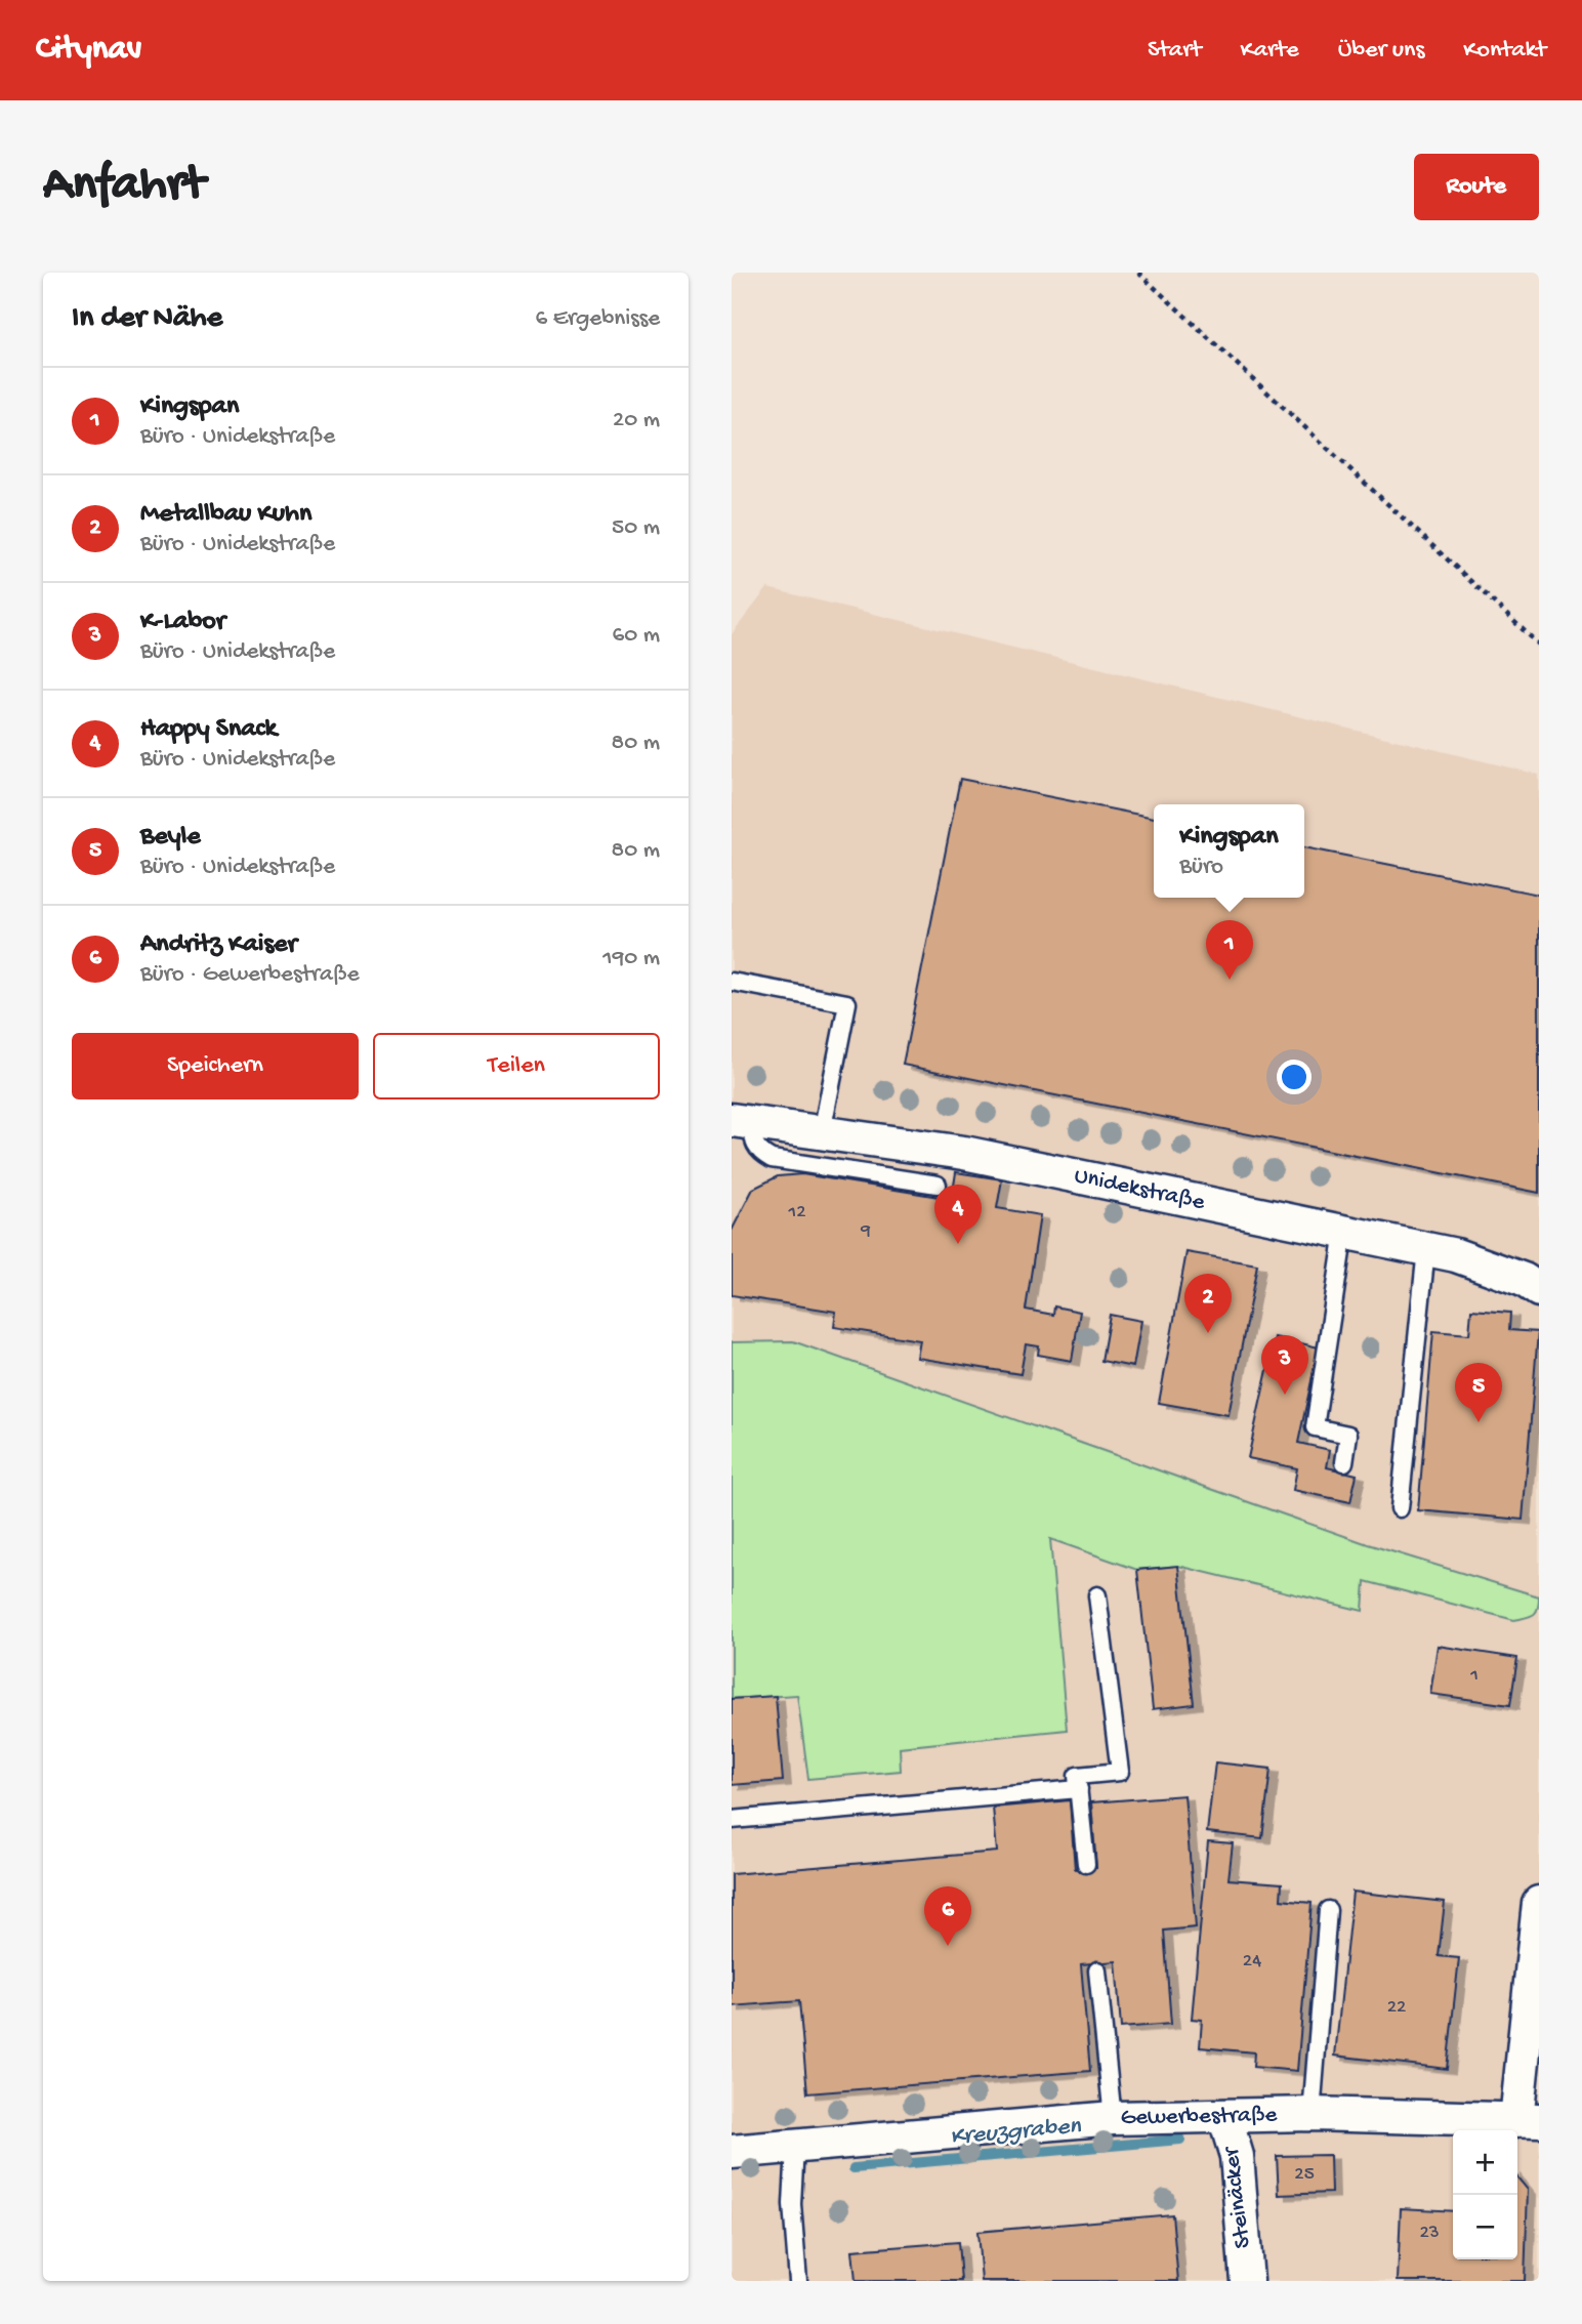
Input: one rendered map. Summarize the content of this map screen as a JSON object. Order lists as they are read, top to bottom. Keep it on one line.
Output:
{"streets":{"street":["Unidekstraße","Gewerbestraße","Steinäcker"]},"crossings":[["Gewerbestraße","Steinäcker"]],"water":["Kreuzgraben"],"house_numbers":["12","9","1","24","22","25","23"],"page":{"header":"Citynav","nav":["Start","Karte","Über uns","Kontakt"],"buttons":["Route",["Speichern","Teilen"]],"title":"Anfahrt","heading":["In der Nähe","6 Ergebnisse"],"list":[{"mark":"1","name":"Kingspan","note":"Büro · Unidekstraße","value":"20 m"},{"mark":"2","name":"Metallbau Kuhn","note":"Büro · Unidekstraße","value":"50 m"},{"mark":"3","name":"K-Labor","note":"Büro · Unidekstraße","value":"60 m"},{"mark":"4","name":"Happy Snack","note":"Büro · Unidekstraße","value":"80 m"},{"mark":"5","name":"Beyle","note":"Büro · Unidekstraße","value":"80 m"},{"mark":"6","name":"Andritz Kaiser","note":"Büro · Gewerbestraße","value":"190 m"}],"popup":["Kingspan","Büro"],"pins":["1","4","2","3","5","6"],"map_buttons":["+","−"]}}
